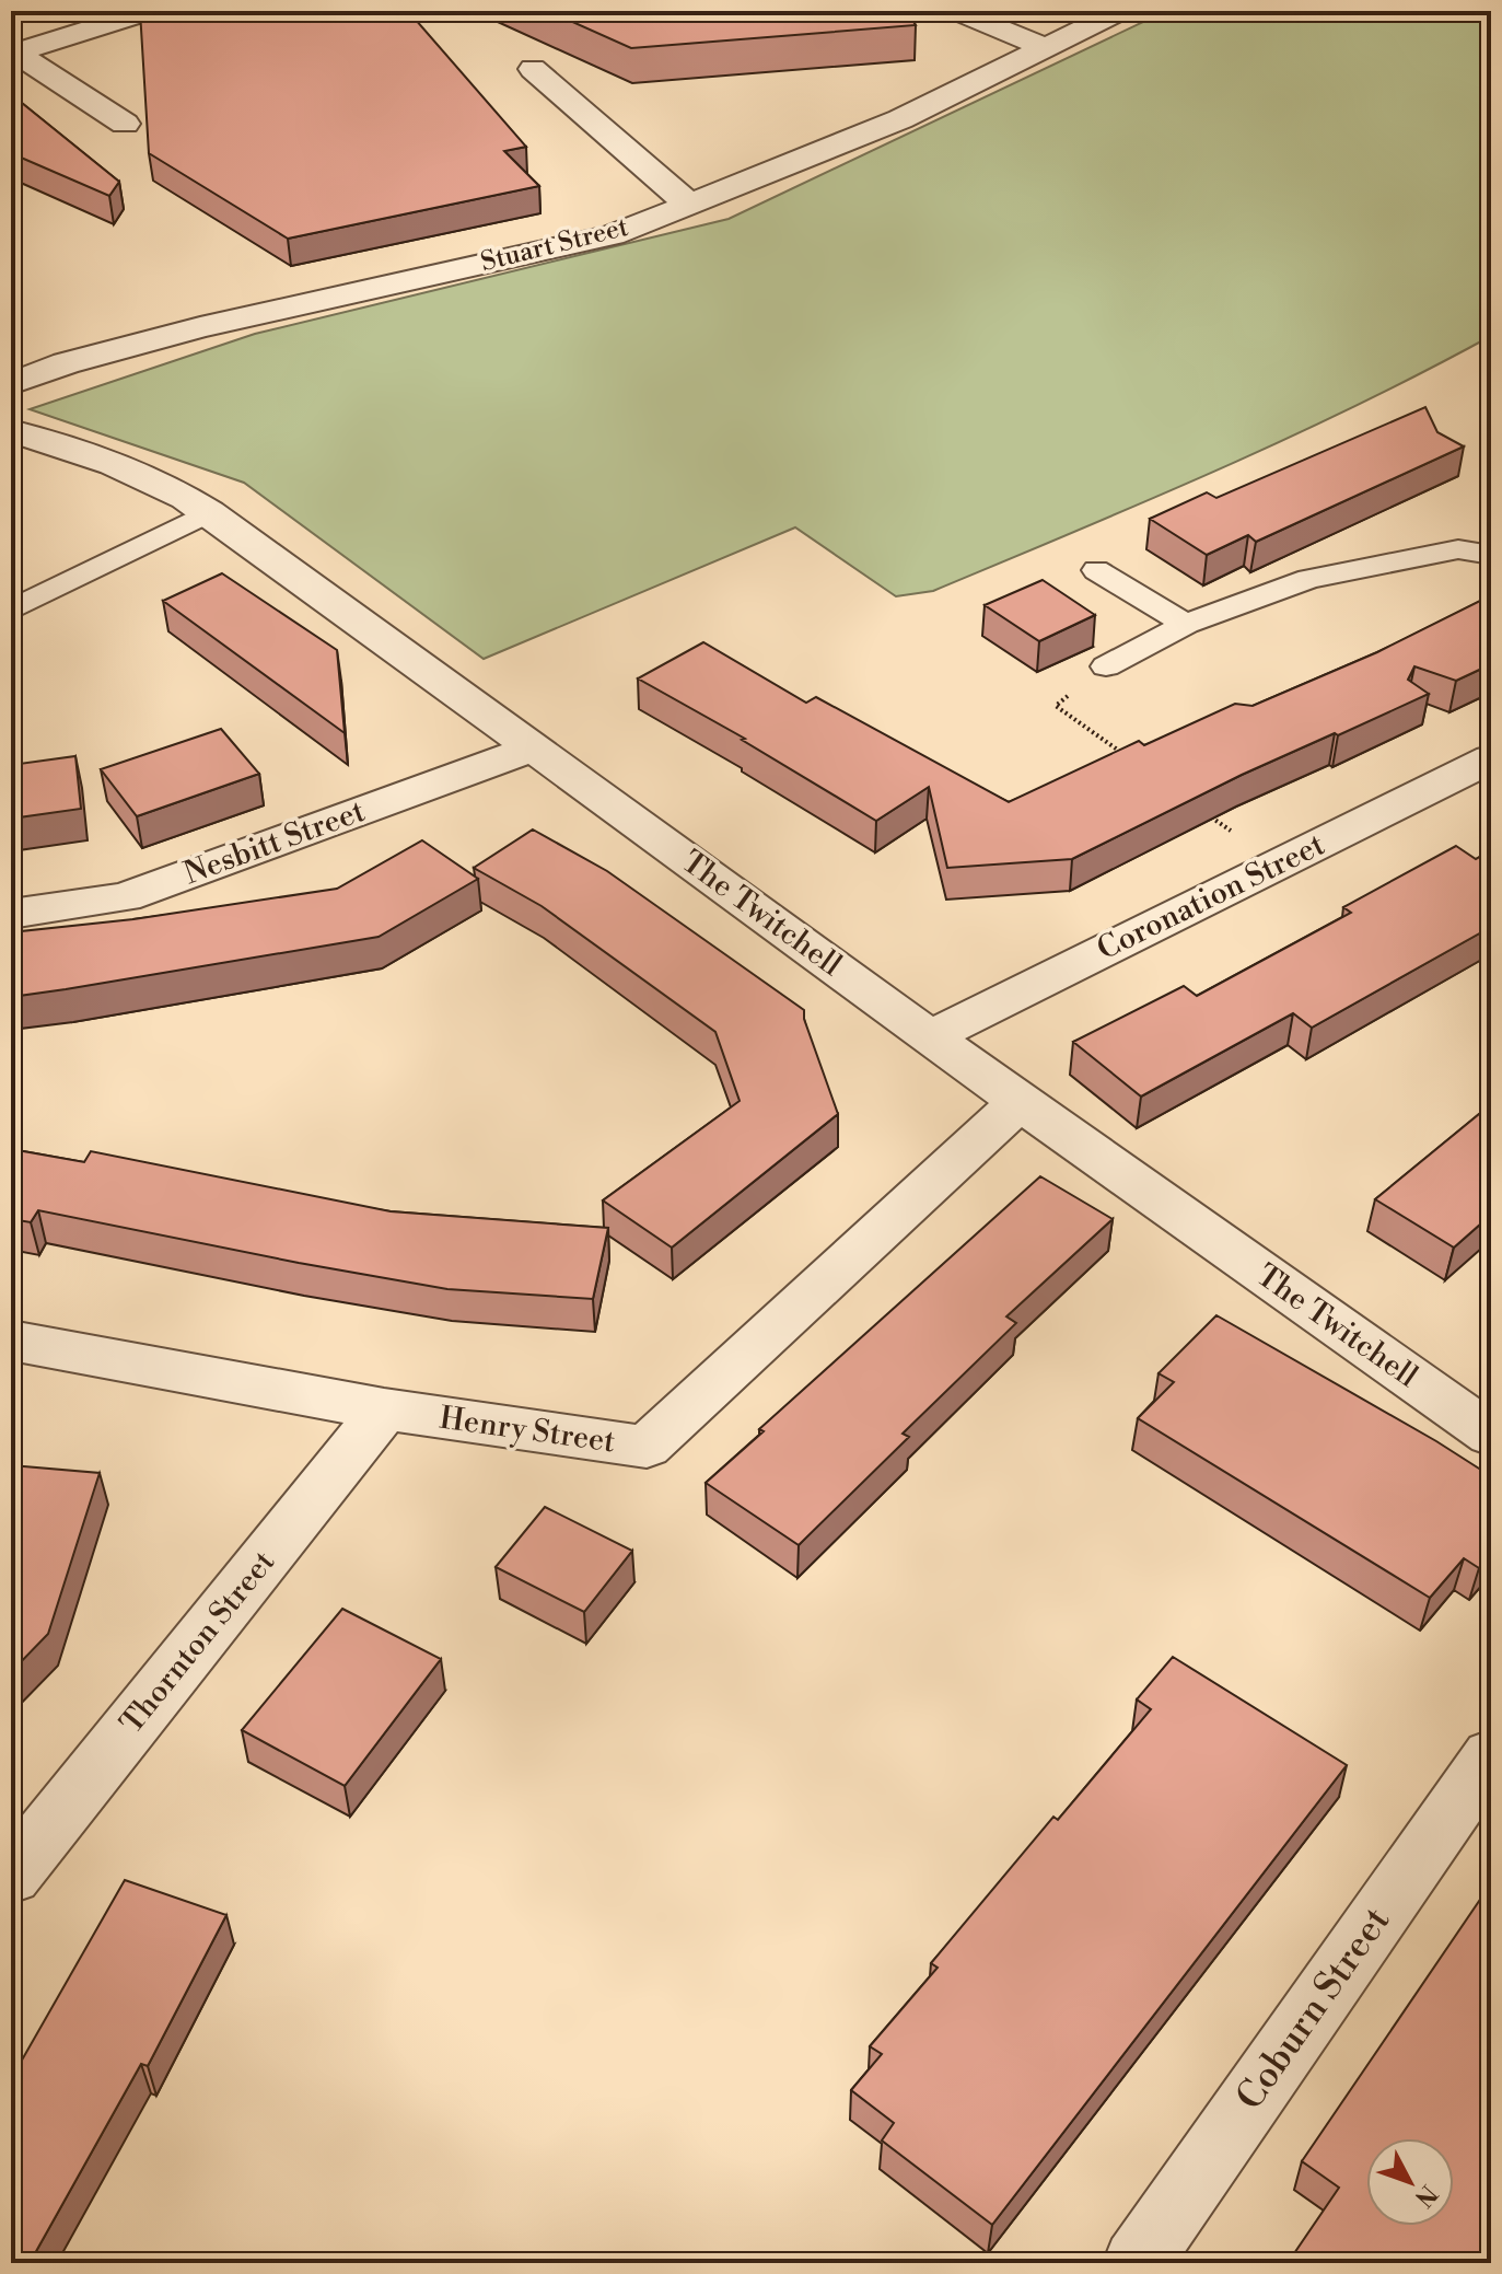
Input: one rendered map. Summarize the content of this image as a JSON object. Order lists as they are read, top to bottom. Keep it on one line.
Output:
{"streets":{"street":["Stuart Street","Nesbitt Street","Coronation Street","The Twitchell","Henry Street","Thornton Street","Coburn Street"]},"crossings":[["Nesbitt Street","The Twitchell"],["Coronation Street","The Twitchell"],["The Twitchell","Henry Street"],["Henry Street","Thornton Street"]],"north":"bottom right"}
